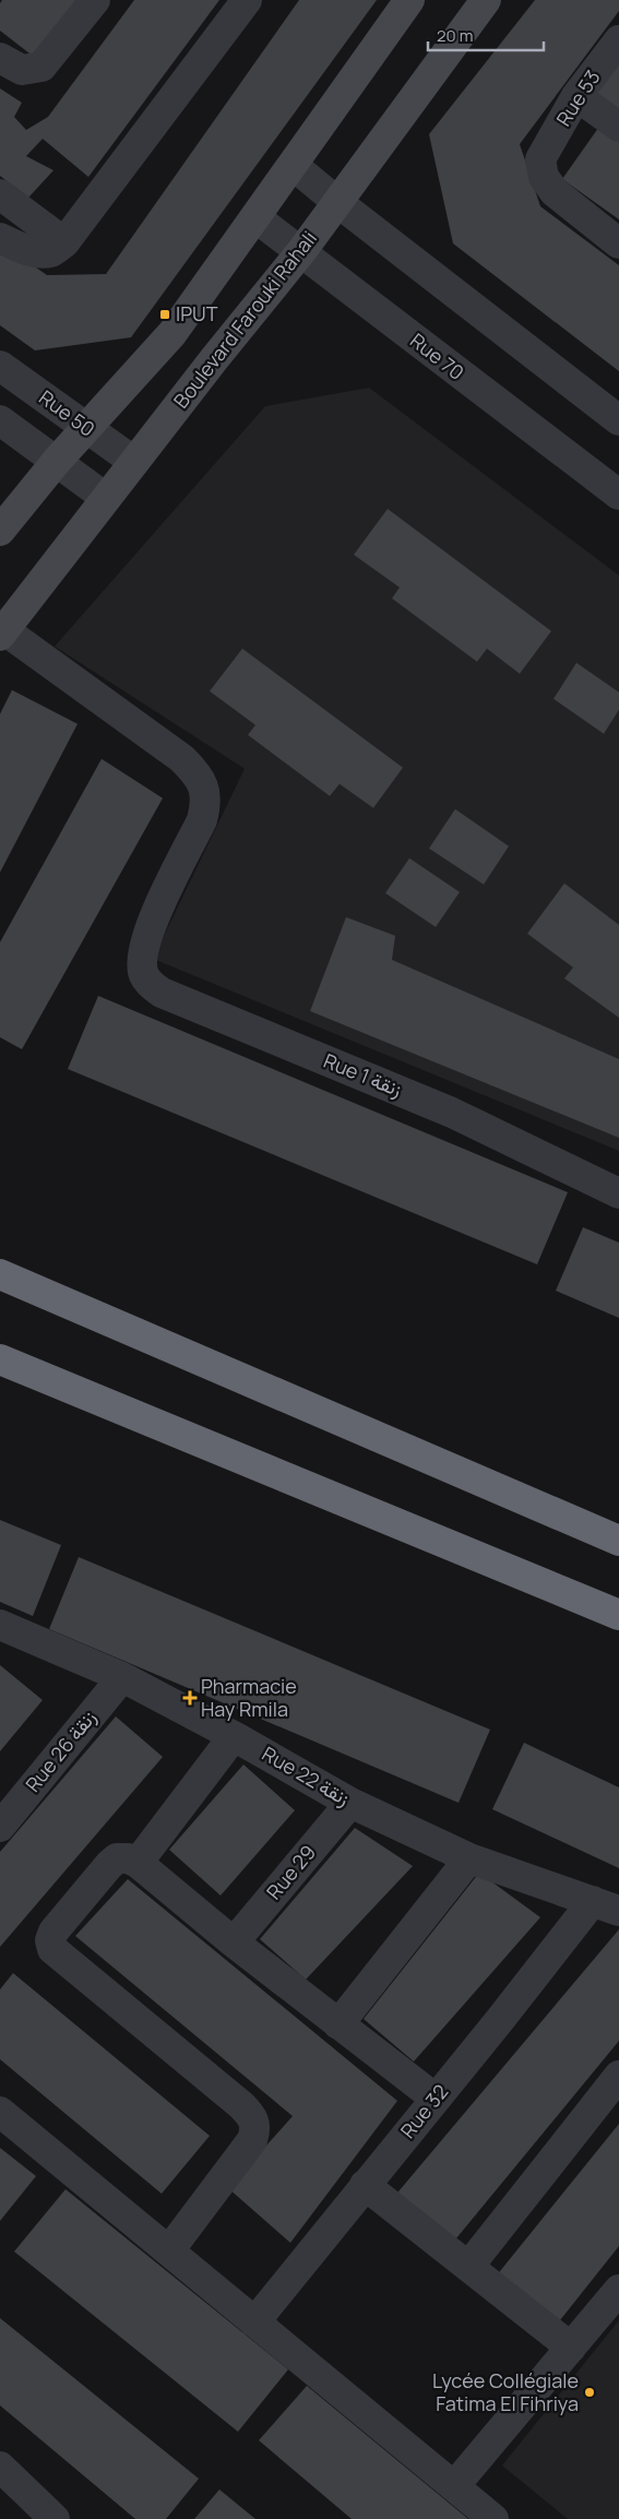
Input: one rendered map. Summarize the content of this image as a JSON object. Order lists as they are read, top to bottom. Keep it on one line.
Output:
{"streets":{"street":["Rue 53","Boulevard Farouki Rahali","Rue 70","Rue 50","Rue 1 زنقة","Rue 26 زنقة","Rue 22 زنقة","Rue 29","Rue 32"]},"crossings":[["Boulevard Farouki Rahali","Rue 70"],["Boulevard Farouki Rahali","Rue 50"],["Boulevard Farouki Rahali","Rue 1 زنقة"],["Rue 26 زنقة","Rue 22 زنقة"],["Rue 22 زنقة","Rue 29"],["Rue 22 زنقة","Rue 32"]],"places":{"transit":["IPUT"],"health":["Pharmacie Hay Rmila"],"other":["Lycée Collégiale Fatima El Fihriya"]},"scale_bar":"20 m"}
